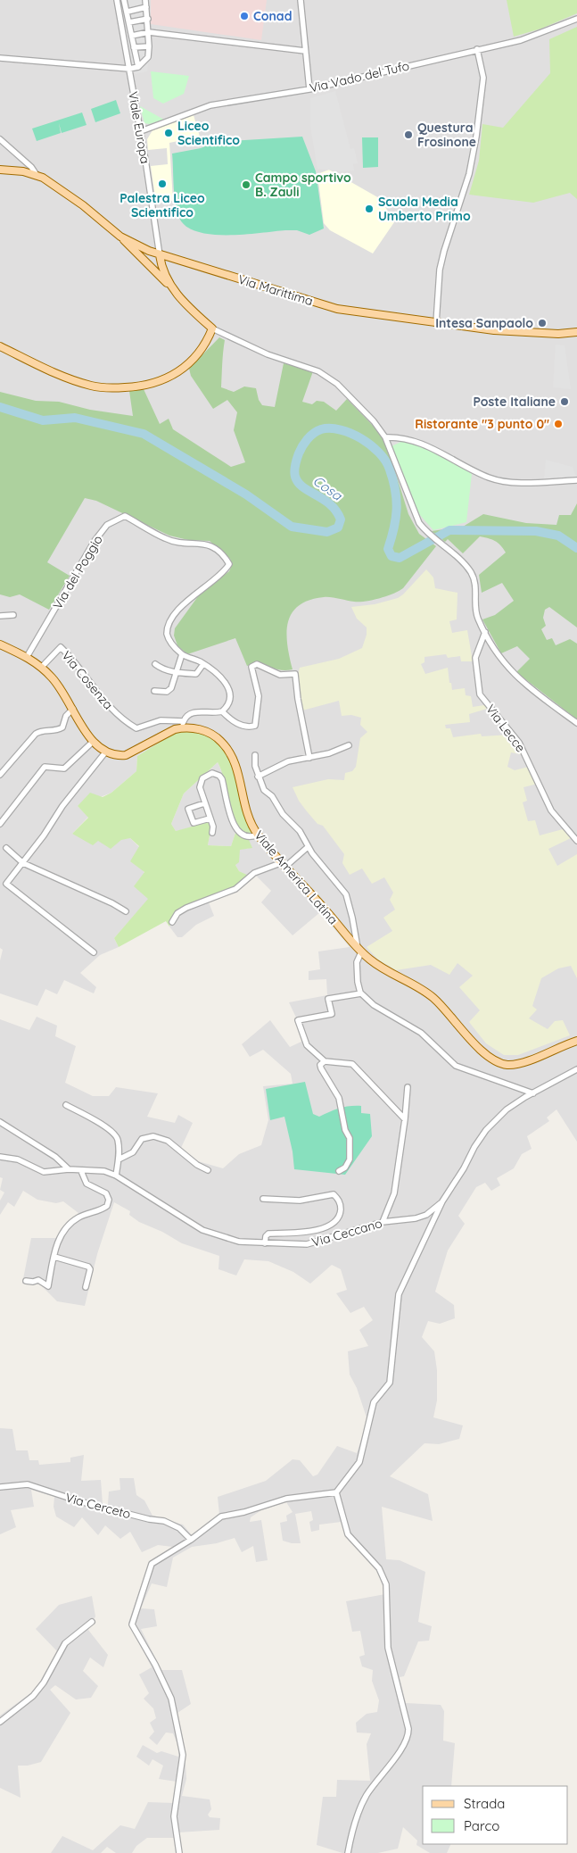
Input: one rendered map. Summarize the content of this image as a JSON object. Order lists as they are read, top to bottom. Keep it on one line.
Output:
{"streets":{"main road":["Via Marittima","Viale America Latina"],"street":["Via Vado del Tufo","Viale Europa","Via del Poggio","Via Cosenza","Via Lecce","Via Ceccano","Via Cerceto"]},"crossings":[["Via Vado del Tufo","Viale Europa"],["Viale Europa","Via Marittima"],["Via Cosenza","Viale America Latina"]],"water":["Cosa"],"places":["Conad","Liceo Scientifico","Questura Frosinone","Palestra Liceo Scientifico","Campo sportivo B. Zauli","Scuola Media Umberto Primo","Intesa Sanpaolo","Poste Italiane","Ristorante \"3 punto 0\""],"legend":["Strada","Parco"]}
